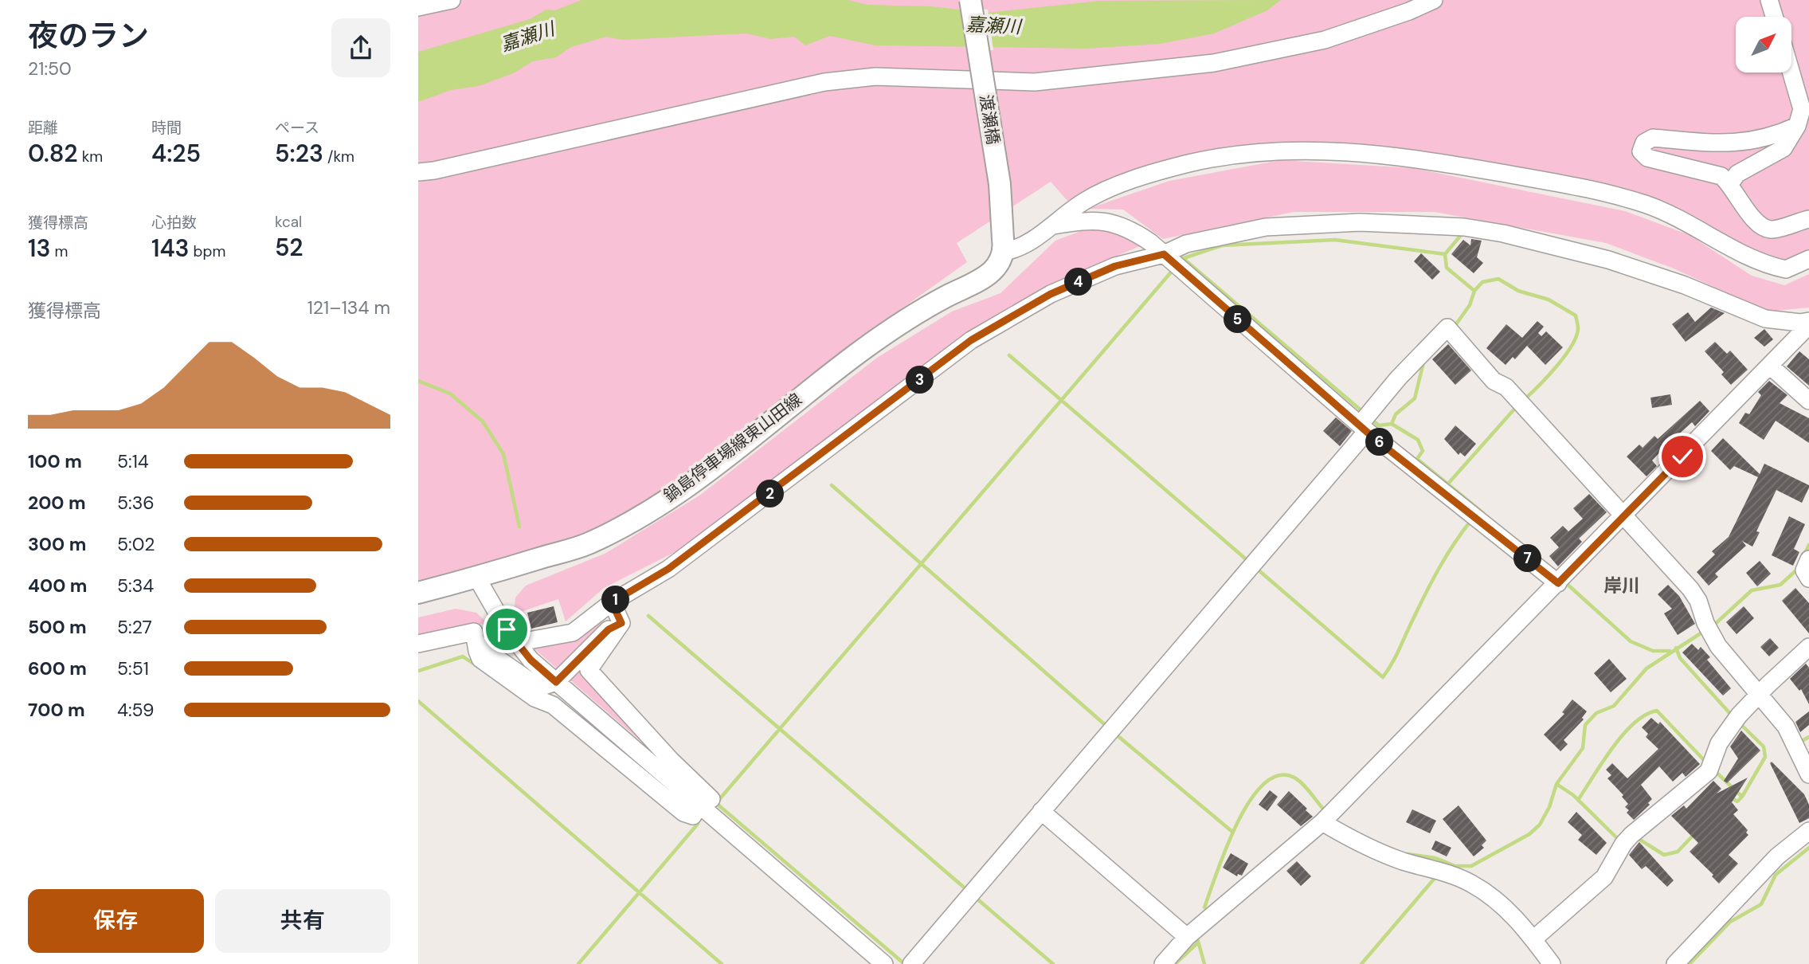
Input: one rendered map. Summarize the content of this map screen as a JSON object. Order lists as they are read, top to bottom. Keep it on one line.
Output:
{"streets":{"main road":["渡瀬橋","鍋島停車場線東山田線"]},"crossings":[["渡瀬橋","鍋島停車場線東山田線"]],"districts":["岸川"],"water":["嘉瀬川"],"north":"top right","page":{"heading":["夜のラン","21:50"],"stats":[["距離","0.82 km"],["時間","4:25"],["ペース","5:23 /km"],["獲得標高","13 m"],["心拍数","143 bpm"],["kcal","52"]],"pins":["4","5","3","6","2","7","1"],"chart":["獲得標高","121–134 m"],"list":[{"name":"100 m","note":"5:14"},{"name":"200 m","note":"5:36"},{"name":"300 m","note":"5:02"},{"name":"400 m","note":"5:34"},{"name":"500 m","note":"5:27"},{"name":"600 m","note":"5:51"},{"name":"700 m","note":"4:59"}],"buttons":["保存","共有"]}}
